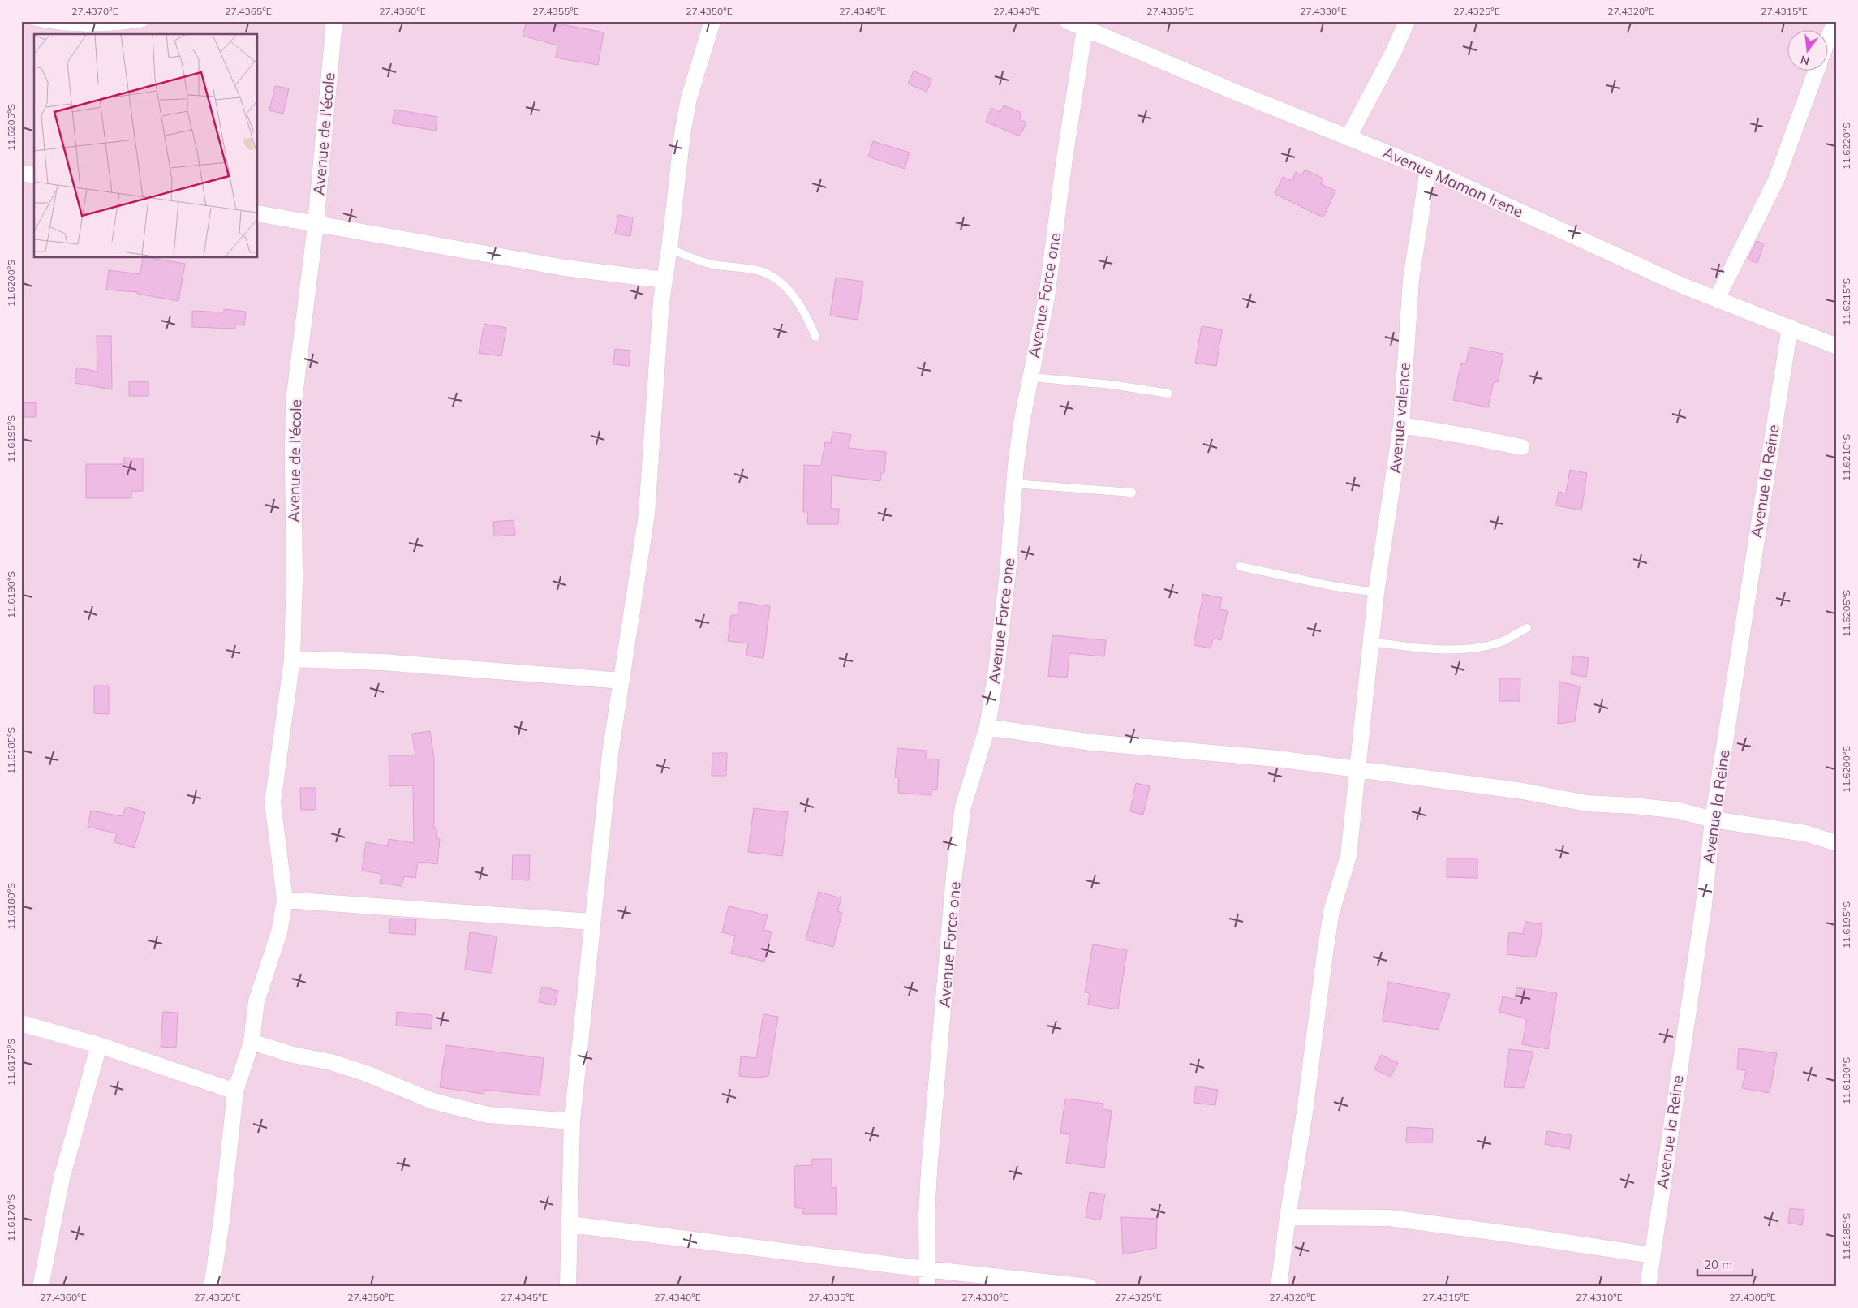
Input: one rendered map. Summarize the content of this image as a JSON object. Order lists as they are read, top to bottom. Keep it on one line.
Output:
{"streets":{"street":["Avenue de l'école","Avenue Maman Irene","Avenue Force one","Avenue valence","Avenue la Reine"]},"crossings":[["Avenue Maman Irene","Avenue Force one"],["Avenue Maman Irene","Avenue valence"],["Avenue Maman Irene","Avenue la Reine"]],"scale_bar":"20 m","north":"bottom","coordinates":["27.4370°E","27.4365°E","27.4360°E","27.4355°E","27.4350°E","27.4345°E","27.4340°E","27.4335°E","27.4330°E","27.4325°E","27.4320°E","27.4315°E","11.6205°S","11.6220°S","11.6200°S","11.6215°S","11.6195°S","11.6210°S","11.6190°S","11.6185°S","11.6180°S","11.6175°S","11.6170°S","27.4310°E","27.4305°E"]}
